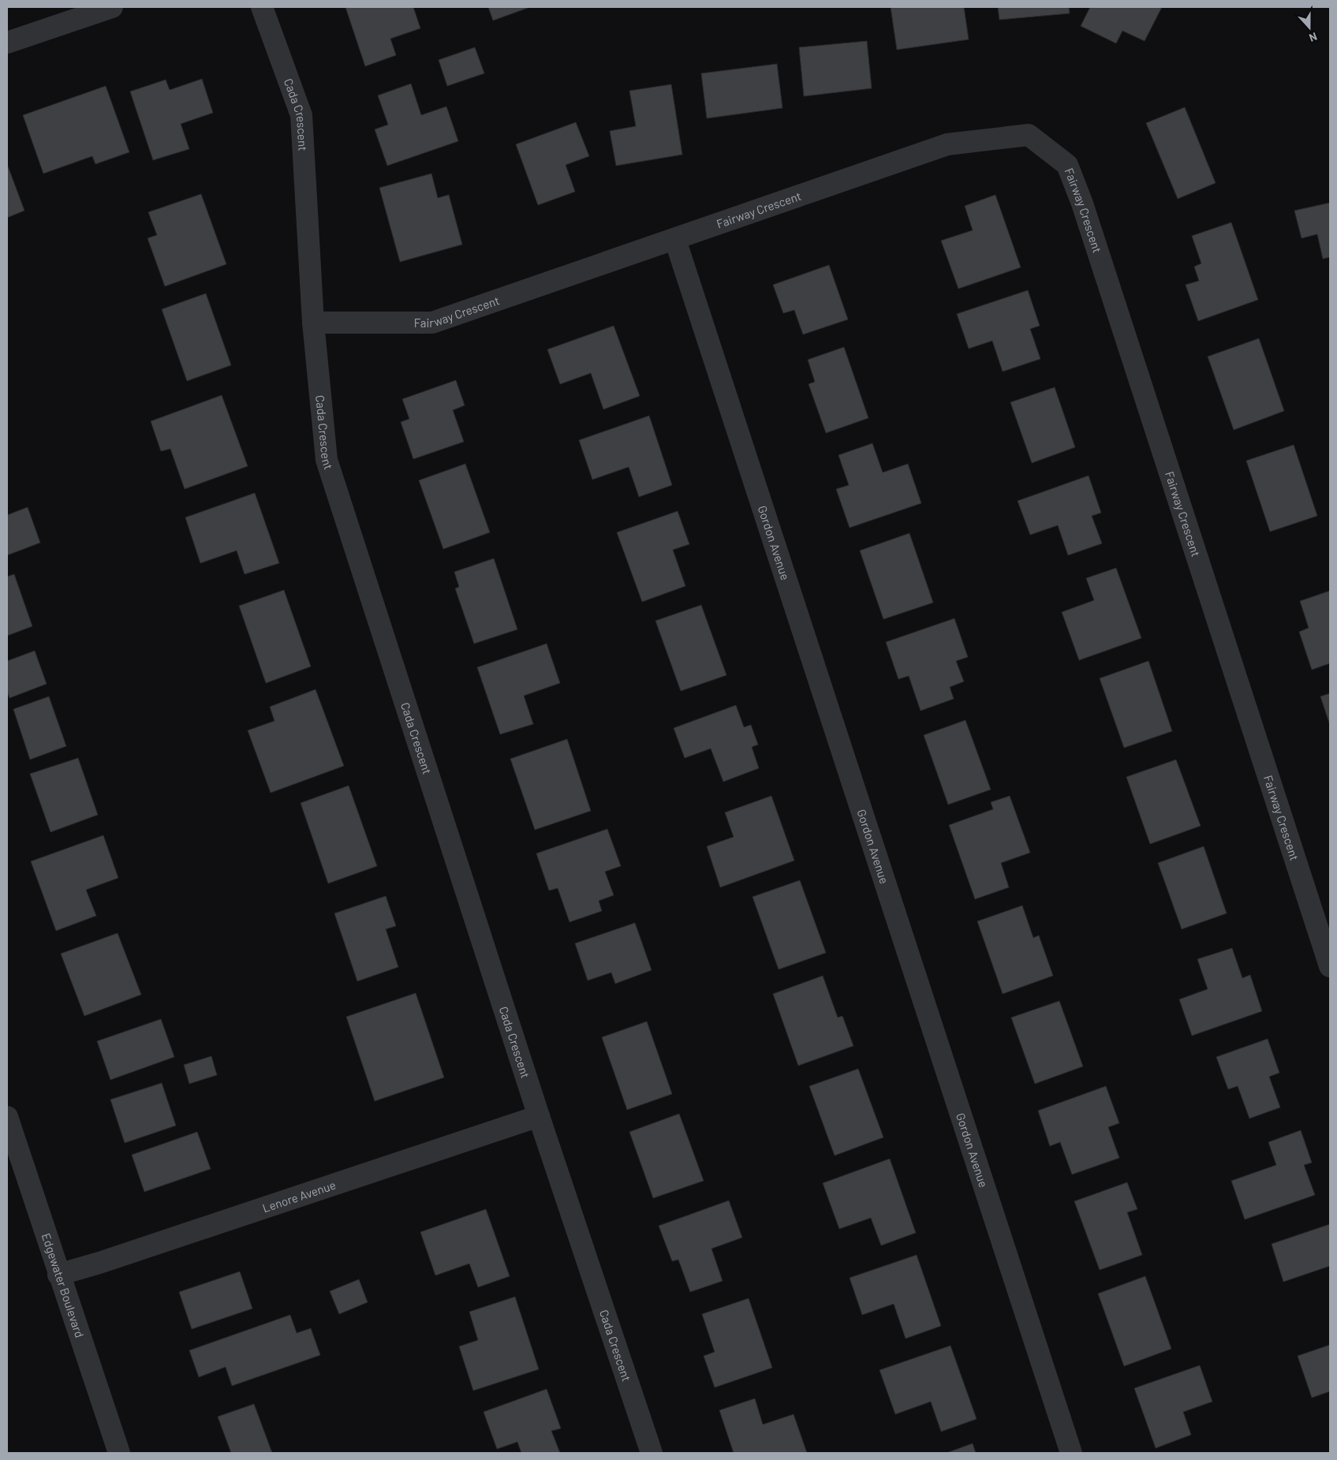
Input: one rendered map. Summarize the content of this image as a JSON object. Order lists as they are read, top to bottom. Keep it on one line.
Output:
{"streets":{"street":["Cada Crescent","Fairway Crescent","Gordon Avenue","Lenore Avenue","Edgewater Boulevard"]},"crossings":[["Cada Crescent","Fairway Crescent"],["Cada Crescent","Lenore Avenue"],["Fairway Crescent","Gordon Avenue"],["Lenore Avenue","Edgewater Boulevard"]],"north":"bottom"}
